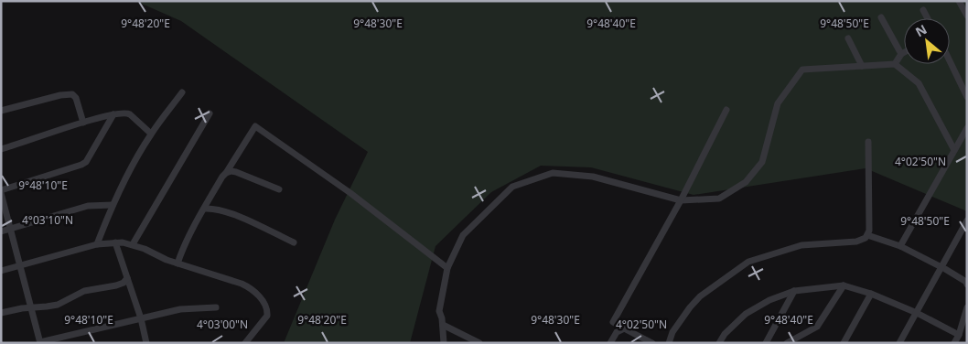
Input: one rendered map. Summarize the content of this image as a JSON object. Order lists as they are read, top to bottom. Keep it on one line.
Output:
{"north":"top left","coordinates":["9°48'20\"E","9°48'30\"E","9°48'40\"E","9°48'50\"E","4°02'50\"N","9°48'10\"E","4°03'10\"N","4°03'00\"N"]}
